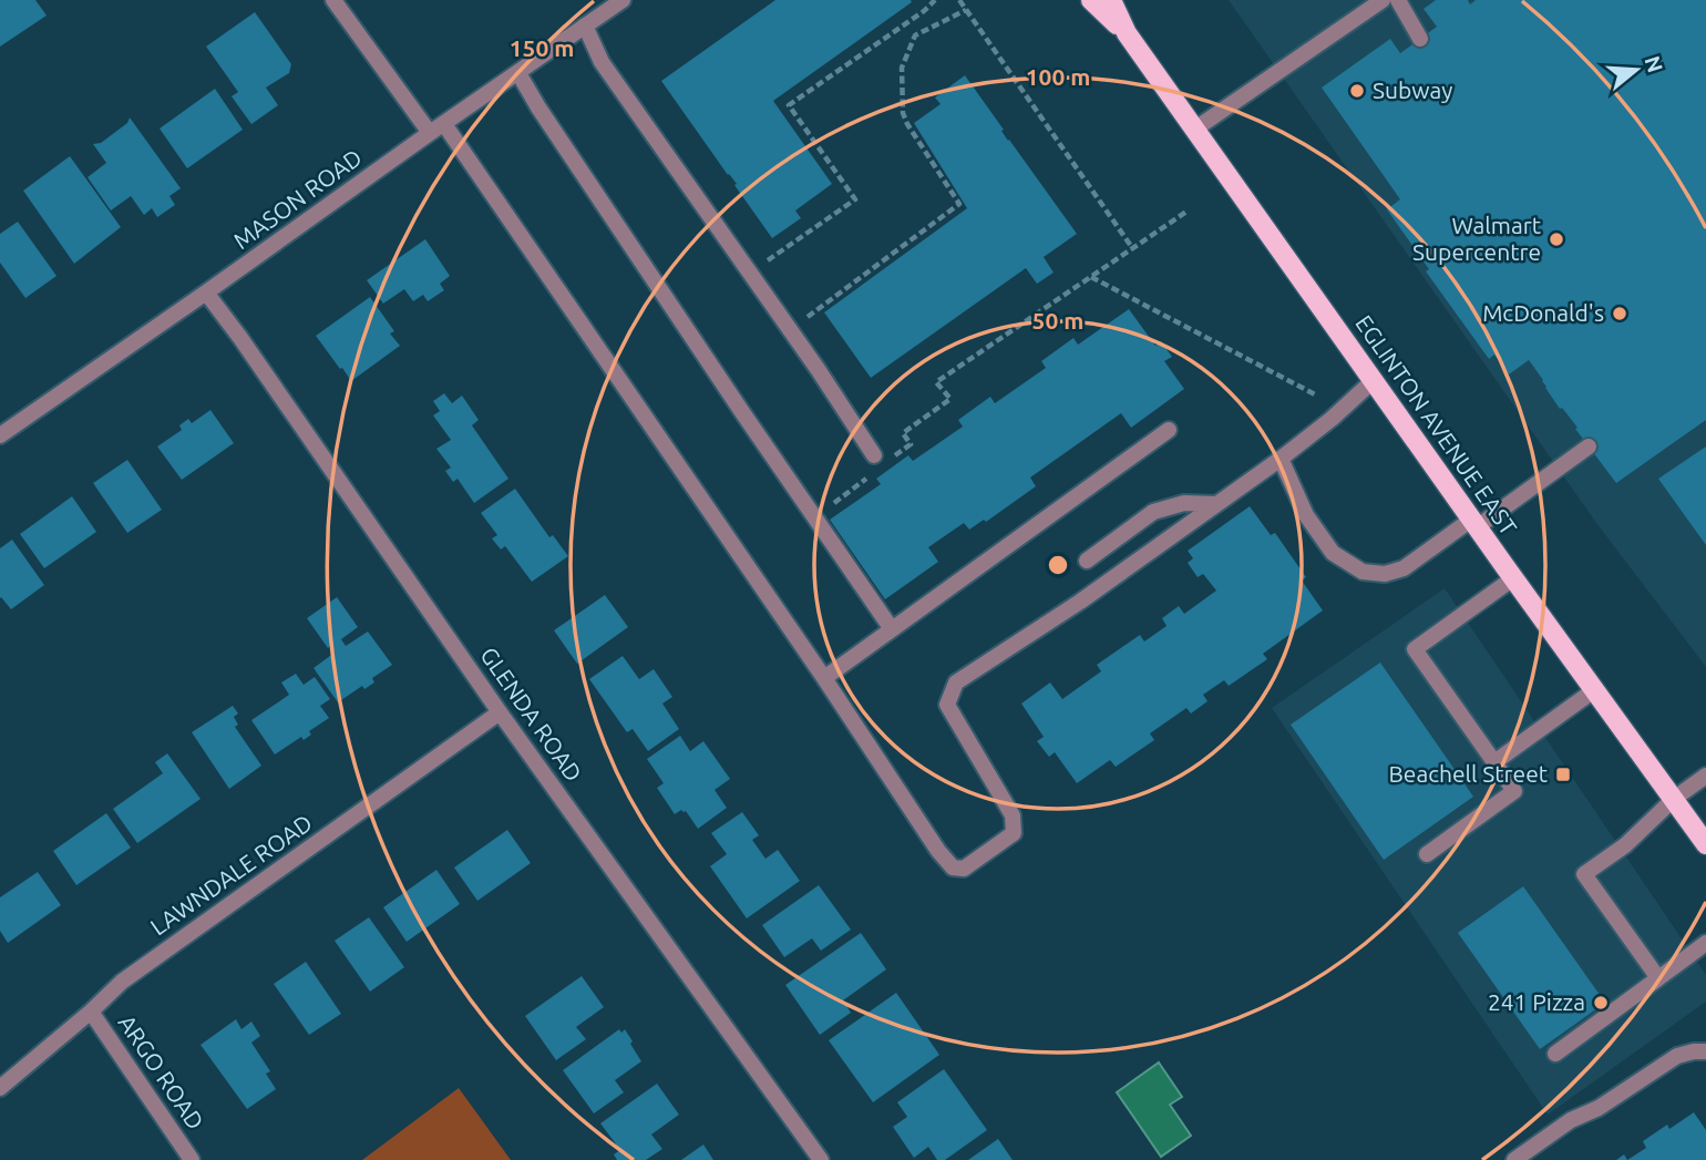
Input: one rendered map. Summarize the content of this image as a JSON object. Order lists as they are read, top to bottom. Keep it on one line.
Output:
{"streets":{"main road":["EGLINTON AVENUE EAST"],"street":["MASON ROAD","GLENDA ROAD","LAWNDALE ROAD","ARGO ROAD"]},"crossings":[["MASON ROAD","GLENDA ROAD"],["GLENDA ROAD","LAWNDALE ROAD"],["LAWNDALE ROAD","ARGO ROAD"]],"places":{"other":["Subway","Walmart Supercentre","McDonald's","241 Pizza"],"transit":["Beachell Street"]},"north":"right","rings":["150 m","100 m","50 m"]}
